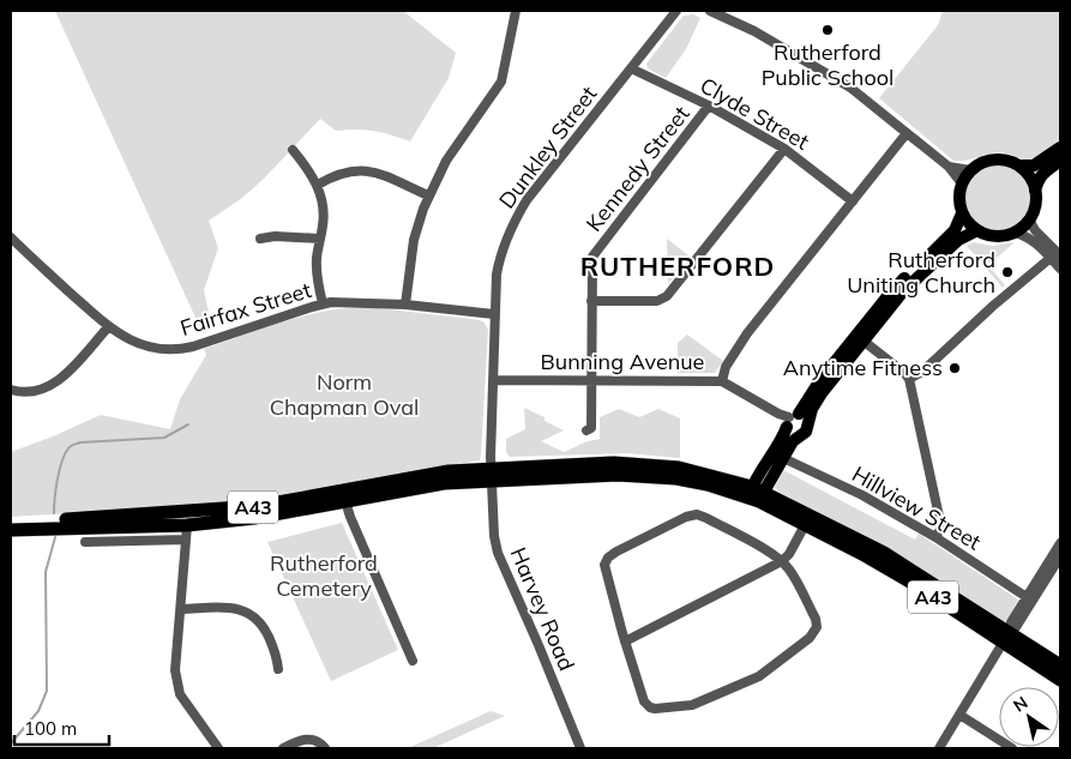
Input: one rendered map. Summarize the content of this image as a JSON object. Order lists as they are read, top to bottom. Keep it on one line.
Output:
{"streets":{"highway":["A43"],"street":["Clyde Street","Dunkley Street","Kennedy Street","Fairfax Street","Bunning Avenue","Hillview Street","Harvey Road"]},"crossings":[["Clyde Street","Dunkley Street"],["Clyde Street","Kennedy Street"],["Dunkley Street","Fairfax Street"],["Dunkley Street","Bunning Avenue"],["Dunkley Street","A43"],["Dunkley Street","Harvey Road"],["Kennedy Street","Bunning Avenue"],["A43","Harvey Road"]],"districts":["RUTHERFORD"],"parks":["Norm Chapman Oval","Rutherford Cemetery"],"places":["Rutherford Public School","Rutherford Uniting Church","Anytime Fitness"],"scale_bar":"100 m","north":"top left"}
